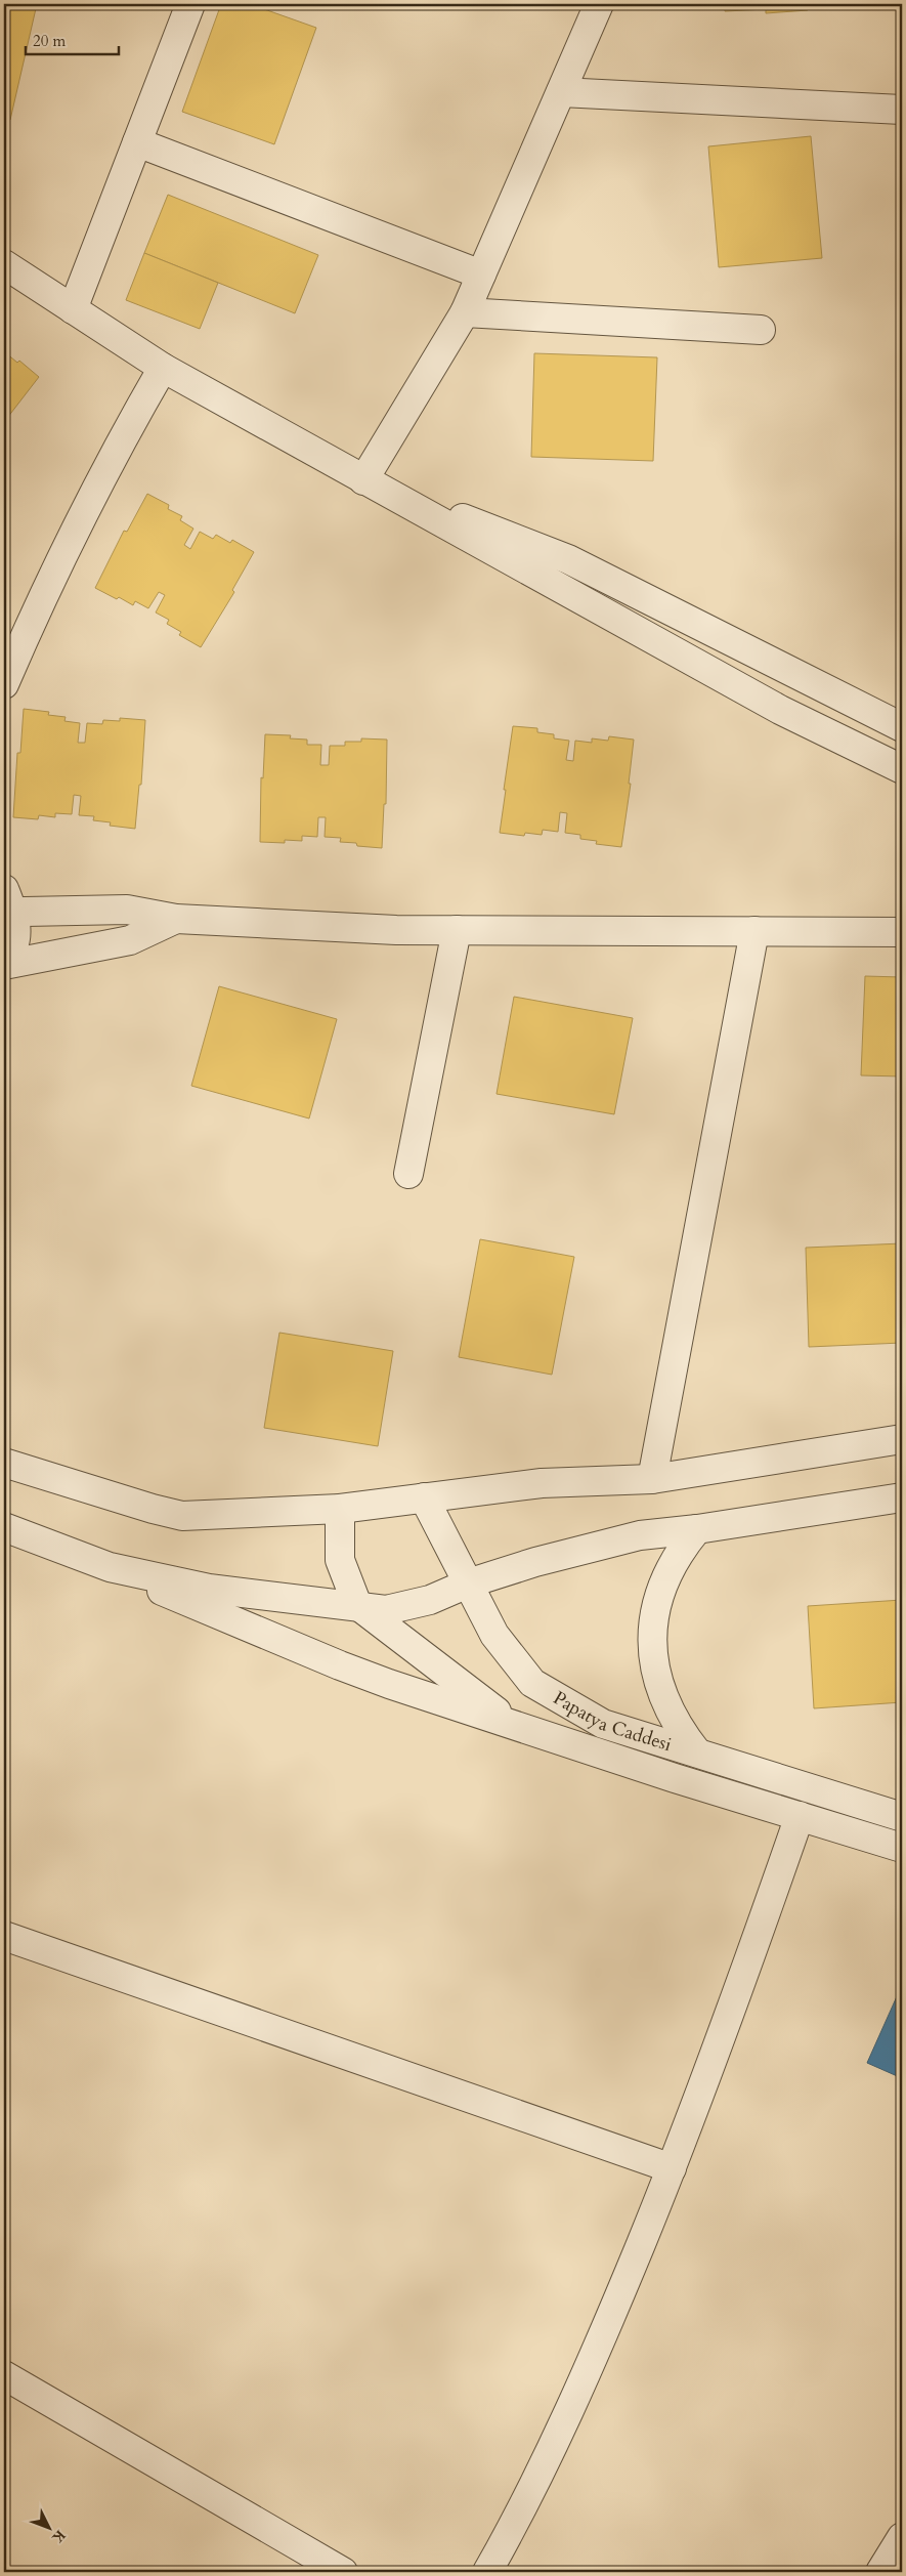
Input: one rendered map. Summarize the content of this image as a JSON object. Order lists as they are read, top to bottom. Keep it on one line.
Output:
{"streets":{"street":["Papatya Caddesi"]},"scale_bar":"20 m","north":"bottom right"}
